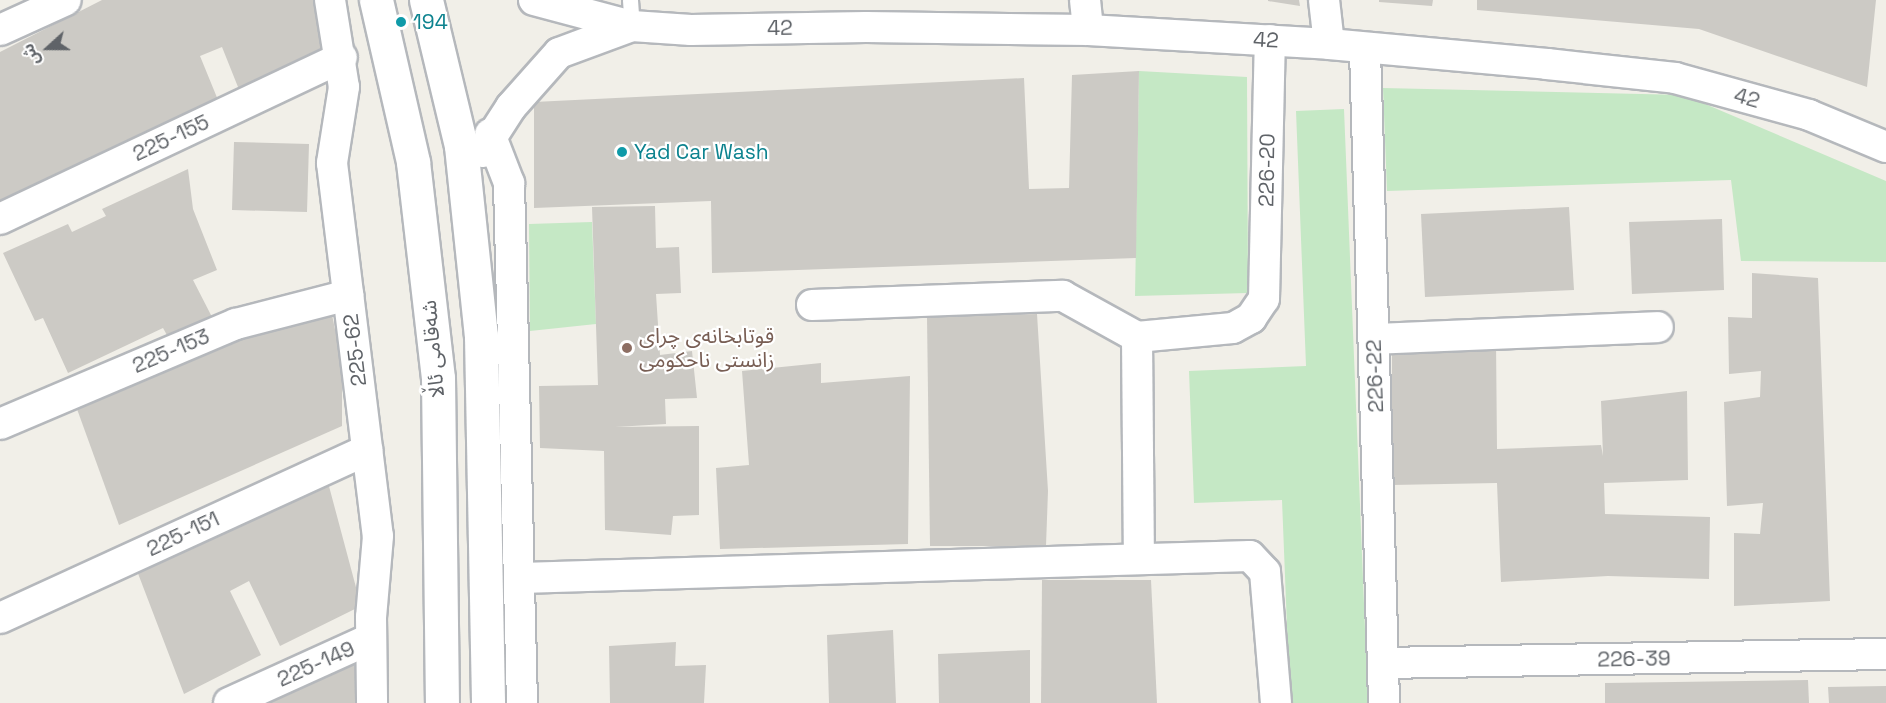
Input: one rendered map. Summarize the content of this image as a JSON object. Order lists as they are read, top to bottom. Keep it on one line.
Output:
{"streets":{"main road":["شه‌قامی ئاڵا"],"street":["42","225-155","226-20","225-62","225-153","226-22","225-151","226-39","225-149"]},"crossings":[["42","226-20"],["42","226-22"],["225-155","225-62"],["225-62","225-153"],["225-62","225-151"],["225-62","225-149"],["226-22","226-39"]],"places":["194","Yad Car Wash","قوتابخانەی چرای زانستی ناحکومی"],"north":"left"}
